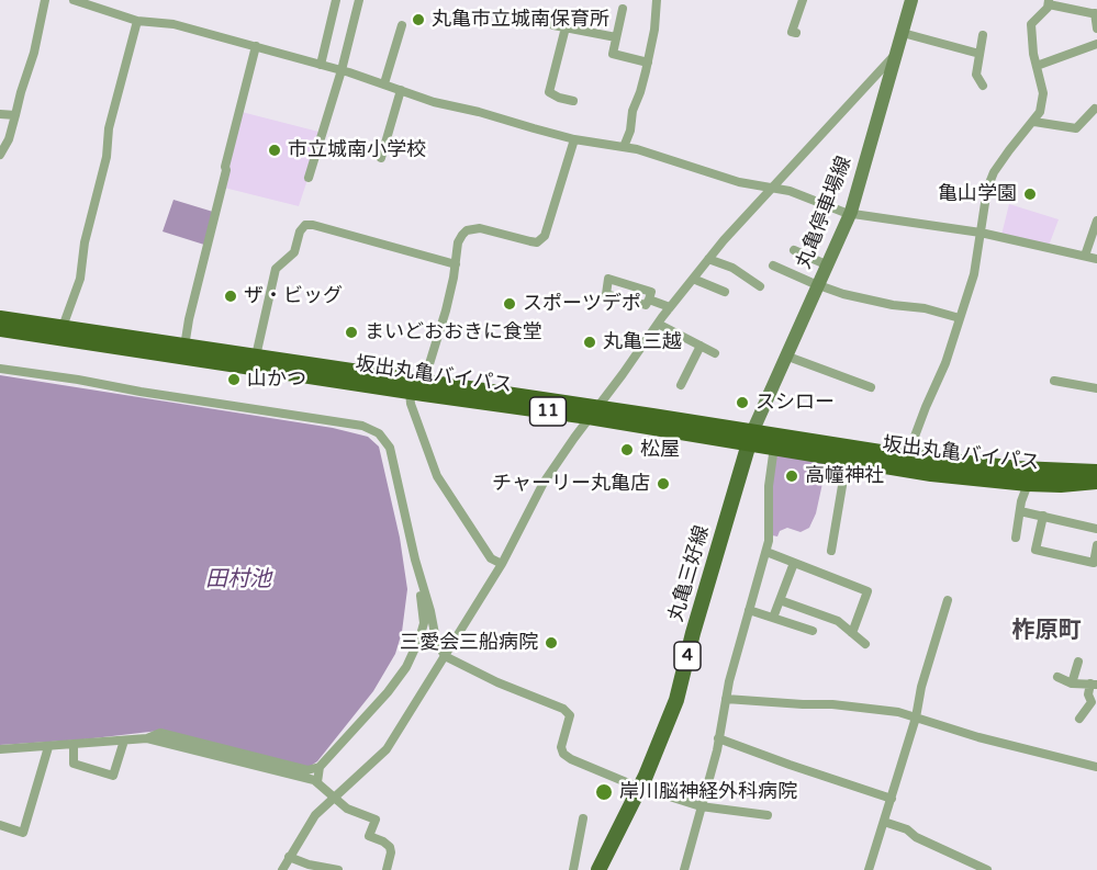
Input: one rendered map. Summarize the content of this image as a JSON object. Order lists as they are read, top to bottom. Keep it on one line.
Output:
{"streets":{"highway":["坂出丸亀バイパス","11"],"main road":["丸亀停車場線","丸亀三好線","4"]},"crossings":[["丸亀停車場線","坂出丸亀バイパス"],["丸亀停車場線","丸亀三好線"],["坂出丸亀バイパス","丸亀三好線"]],"districts":["柞原町"],"water":["田村池"],"places":["丸亀市立城南保育所","市立城南小学校","亀山学園","ザ・ビッグ","スポーツデポ","まいどおおきに食堂","丸亀三越","山かつ","スシロー","松屋","高幢神社","チャーリー丸亀店","三愛会三船病院","岸川脳神経外科病院"]}
